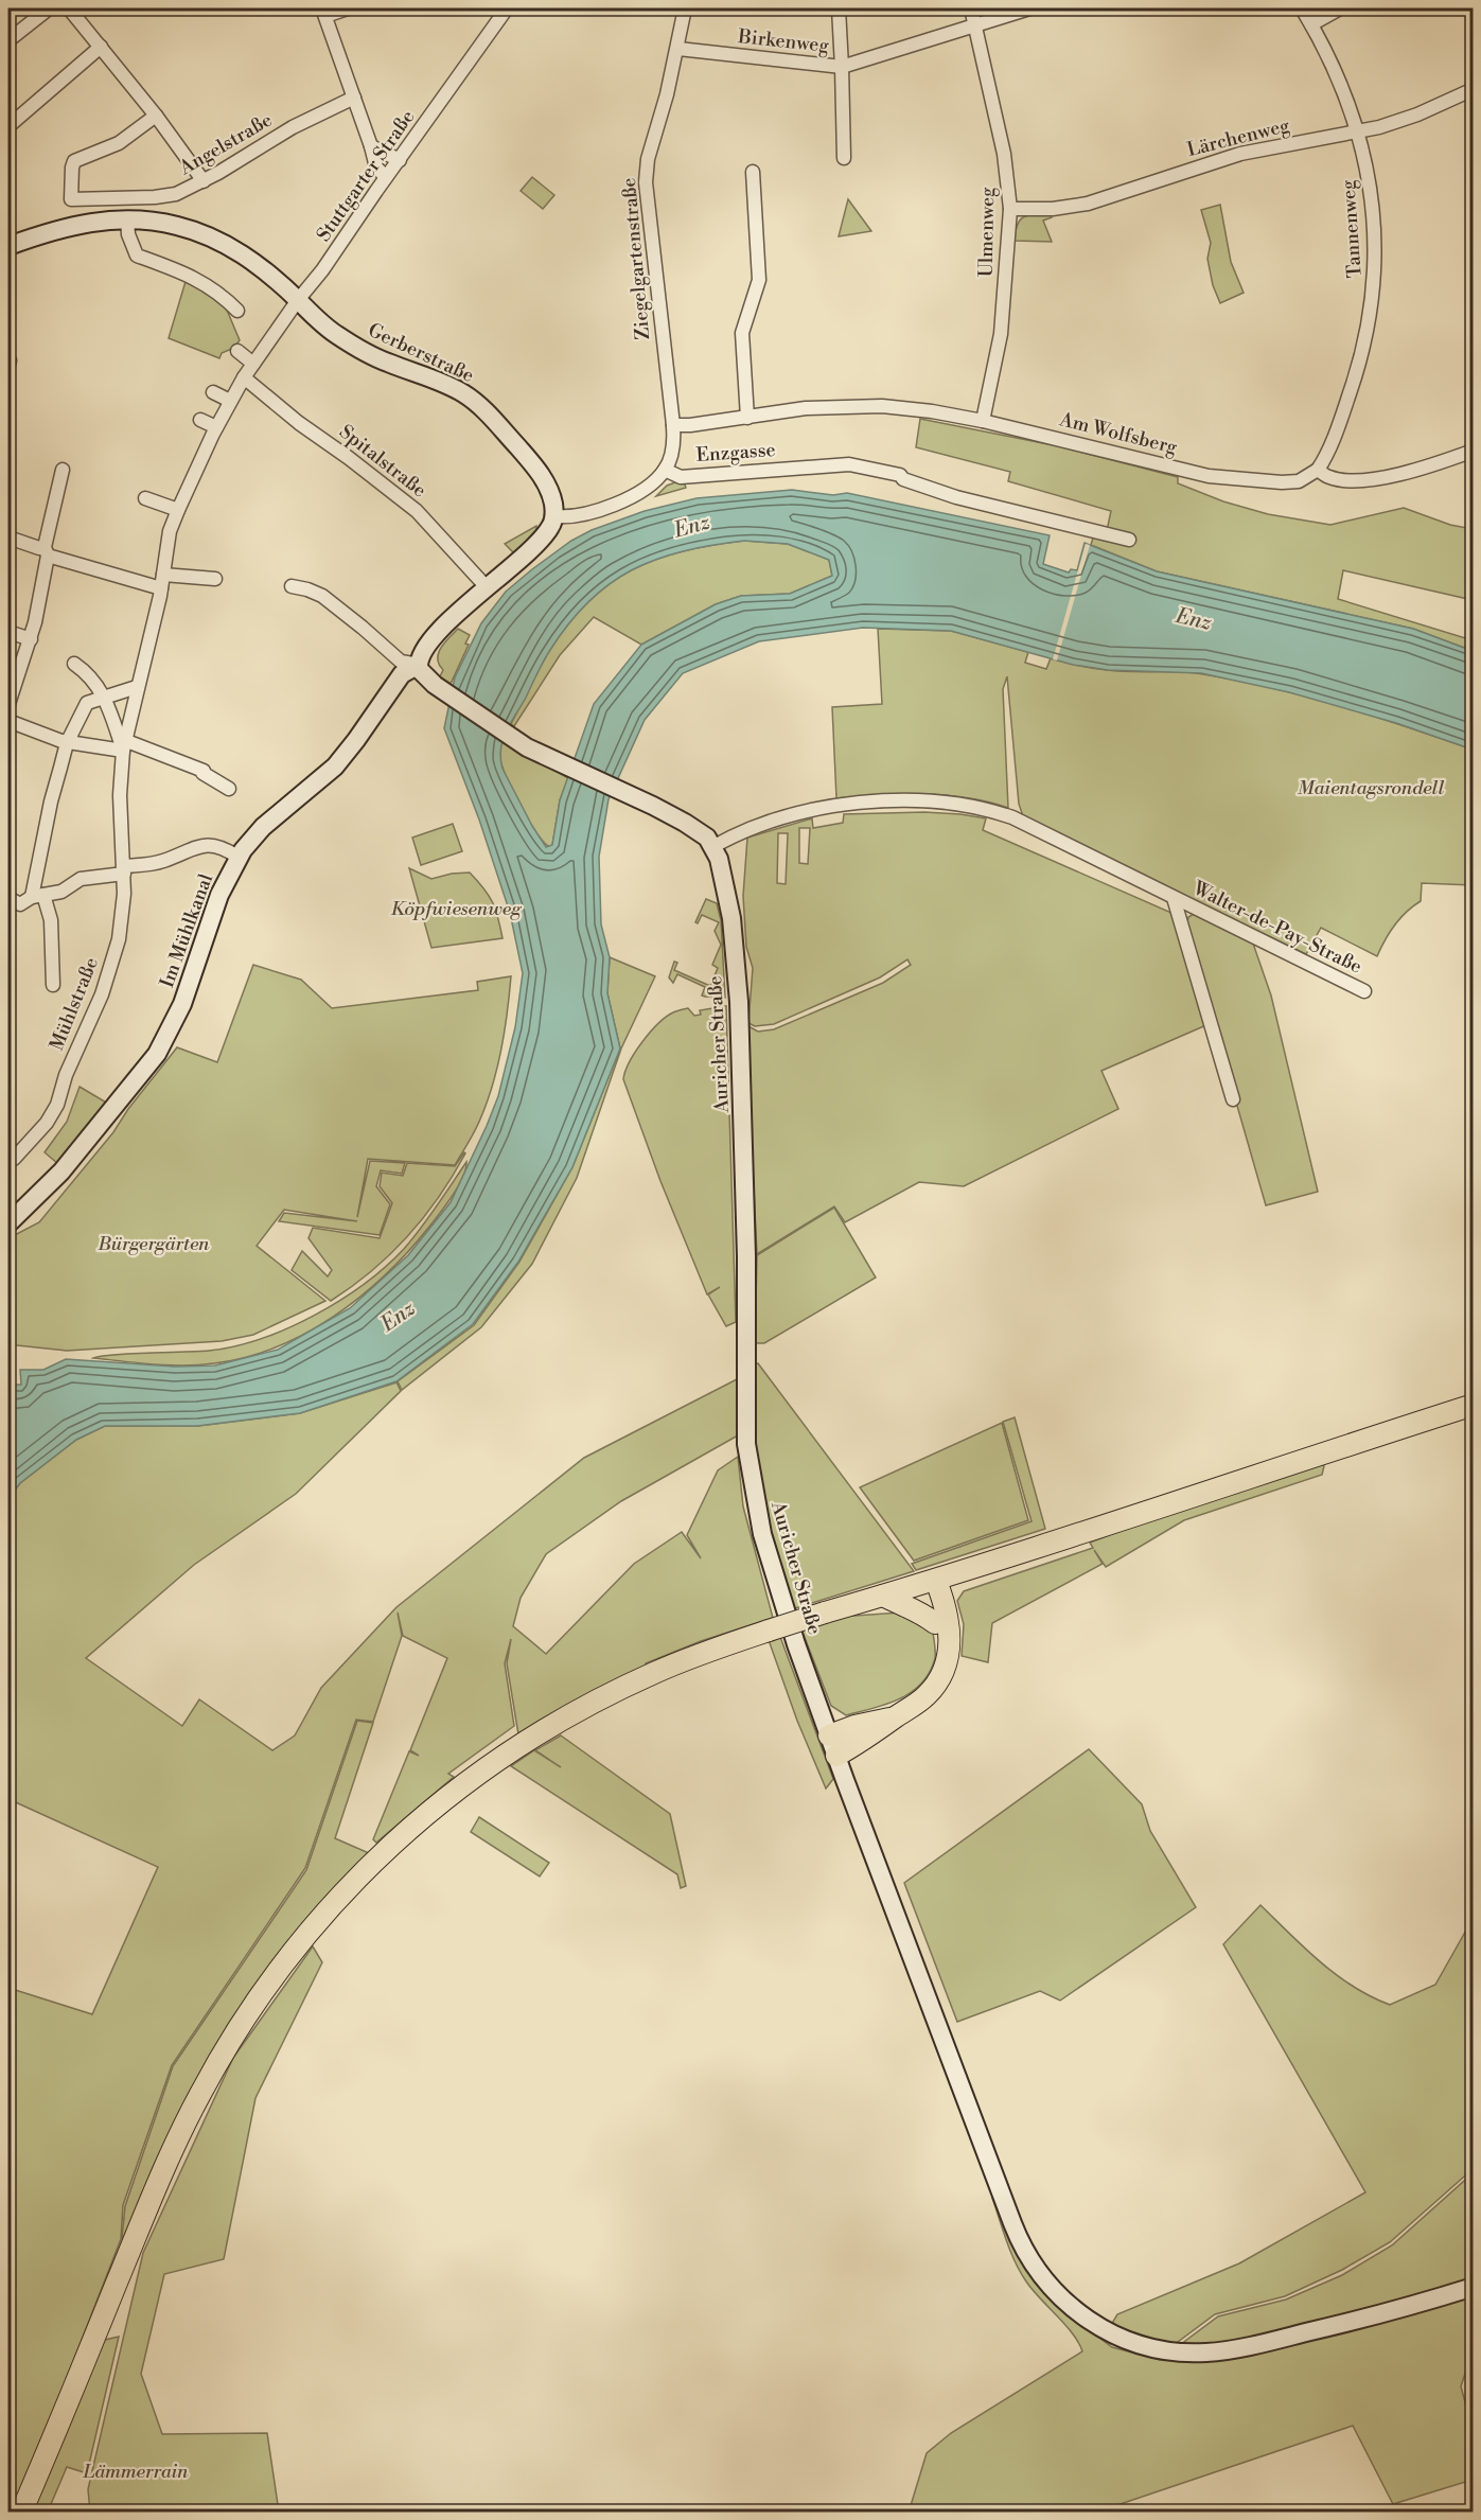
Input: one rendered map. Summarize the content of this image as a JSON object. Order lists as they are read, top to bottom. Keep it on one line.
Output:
{"streets":{"street":["Birkenweg","Lärchenweg","Angelstraße","Stuttgarter Straße","Tannenweg","Ulmenweg","Ziegelgartenstraße","Gerberstraße","Am Wolfsberg","Enzgasse","Spitalstraße","Walter-de-Pay-Straße","Im Mühlkanal","Mühlstraße","Auricher Straße"]},"crossings":[["Birkenweg","Ulmenweg"],["Birkenweg","Ziegelgartenstraße"],["Lärchenweg","Tannenweg"],["Lärchenweg","Ulmenweg"],["Stuttgarter Straße","Gerberstraße"],["Stuttgarter Straße","Spitalstraße"],["Stuttgarter Straße","Mühlstraße"],["Tannenweg","Am Wolfsberg"],["Ulmenweg","Am Wolfsberg"],["Ziegelgartenstraße","Am Wolfsberg"],["Ziegelgartenstraße","Enzgasse"],["Walter-de-Pay-Straße","Auricher Straße"],["Im Mühlkanal","Auricher Straße"]],"water":["Enz"],"parks":["Maientagsrondell","Köpfwiesenweg","Bürgergärten","Lämmerrain"]}
